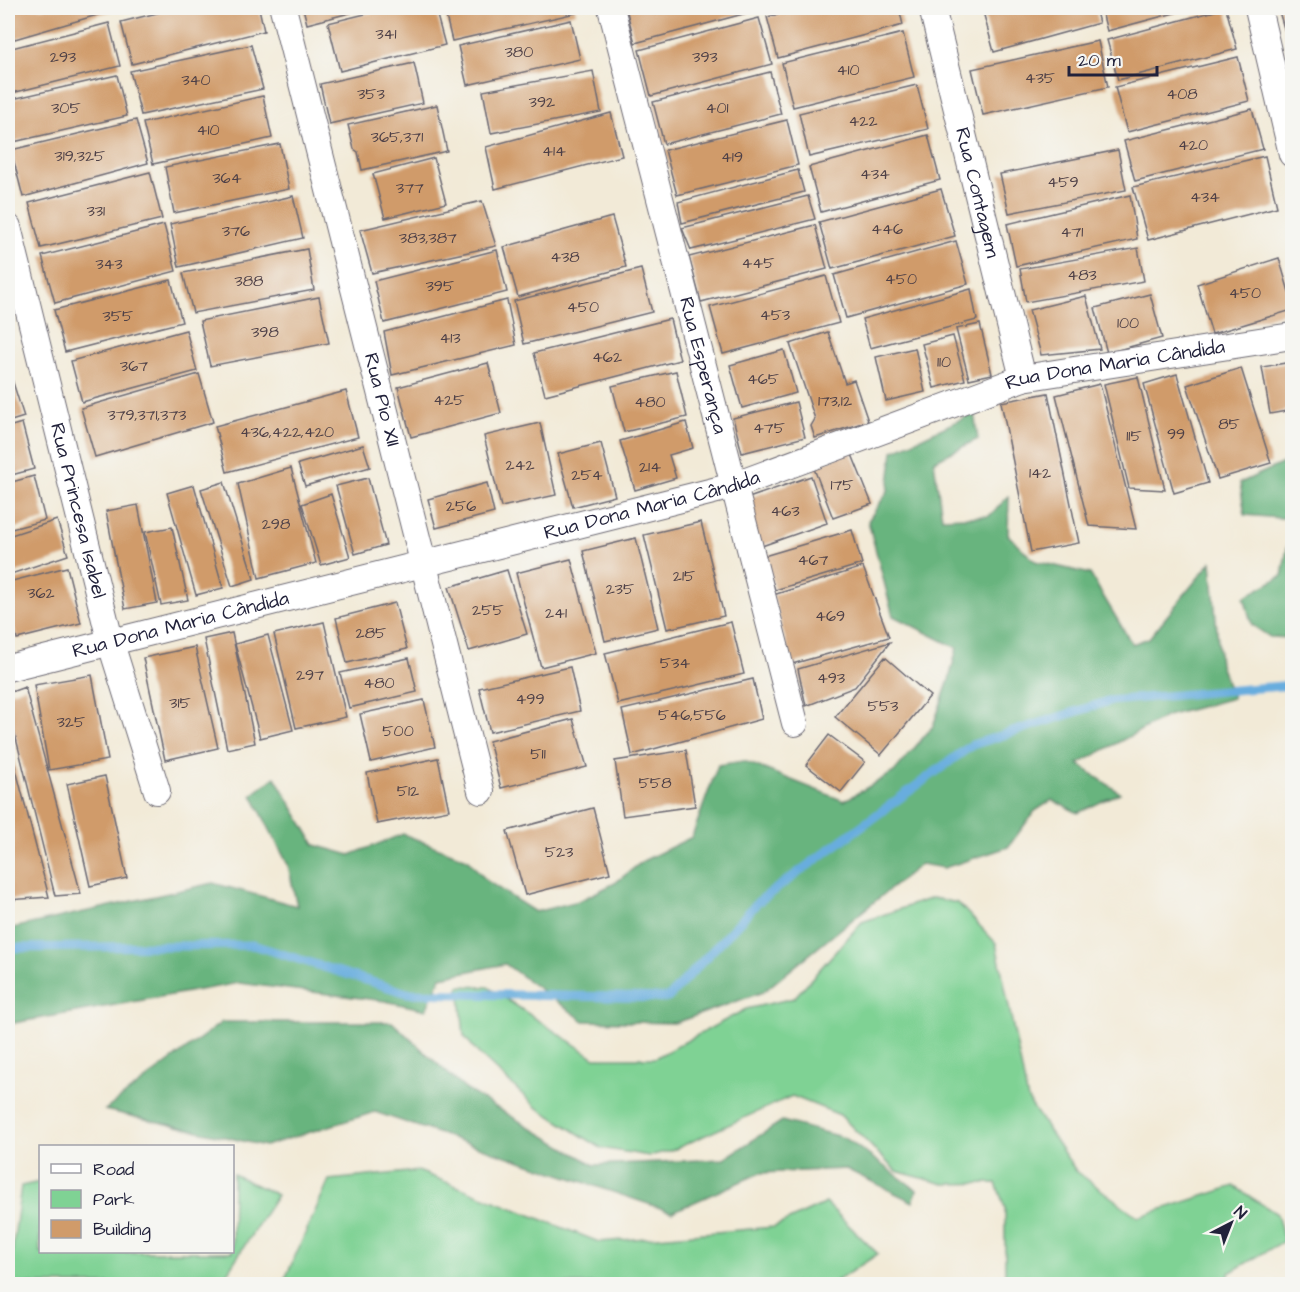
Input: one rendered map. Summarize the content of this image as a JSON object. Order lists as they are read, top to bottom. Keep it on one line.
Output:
{"streets":{"street":["Rua Contagem","Rua Esperança","Rua Dona Maria Cândida","Rua Pio XII","Rua Princesa Isabel"]},"crossings":[["Rua Contagem","Rua Dona Maria Cândida"],["Rua Esperança","Rua Dona Maria Cândida"],["Rua Dona Maria Cândida","Rua Pio XII"],["Rua Dona Maria Cândida","Rua Princesa Isabel"]],"house_numbers":["341","380","293","393","410","435","340","353","408","392","305","401","422","410","365,371","420","414","319,325","419","434","364","459","377","434","331","446","376","471","383,387","438","445","343","483","450","388","395","450","450","453","355","100","398","413","462","110","367","465","425","173,12","480","379,371,373","85","475","436,422,420","99","115","242","214","142","254","175","256","463","298","467","215","235","362","255","241","469","285","534","297","493","480","499","315","553","546,556","325","500","511","558","512","523"],"legend":["Road","Park","Building"],"scale_bar":"20 m","north":"top right"}
